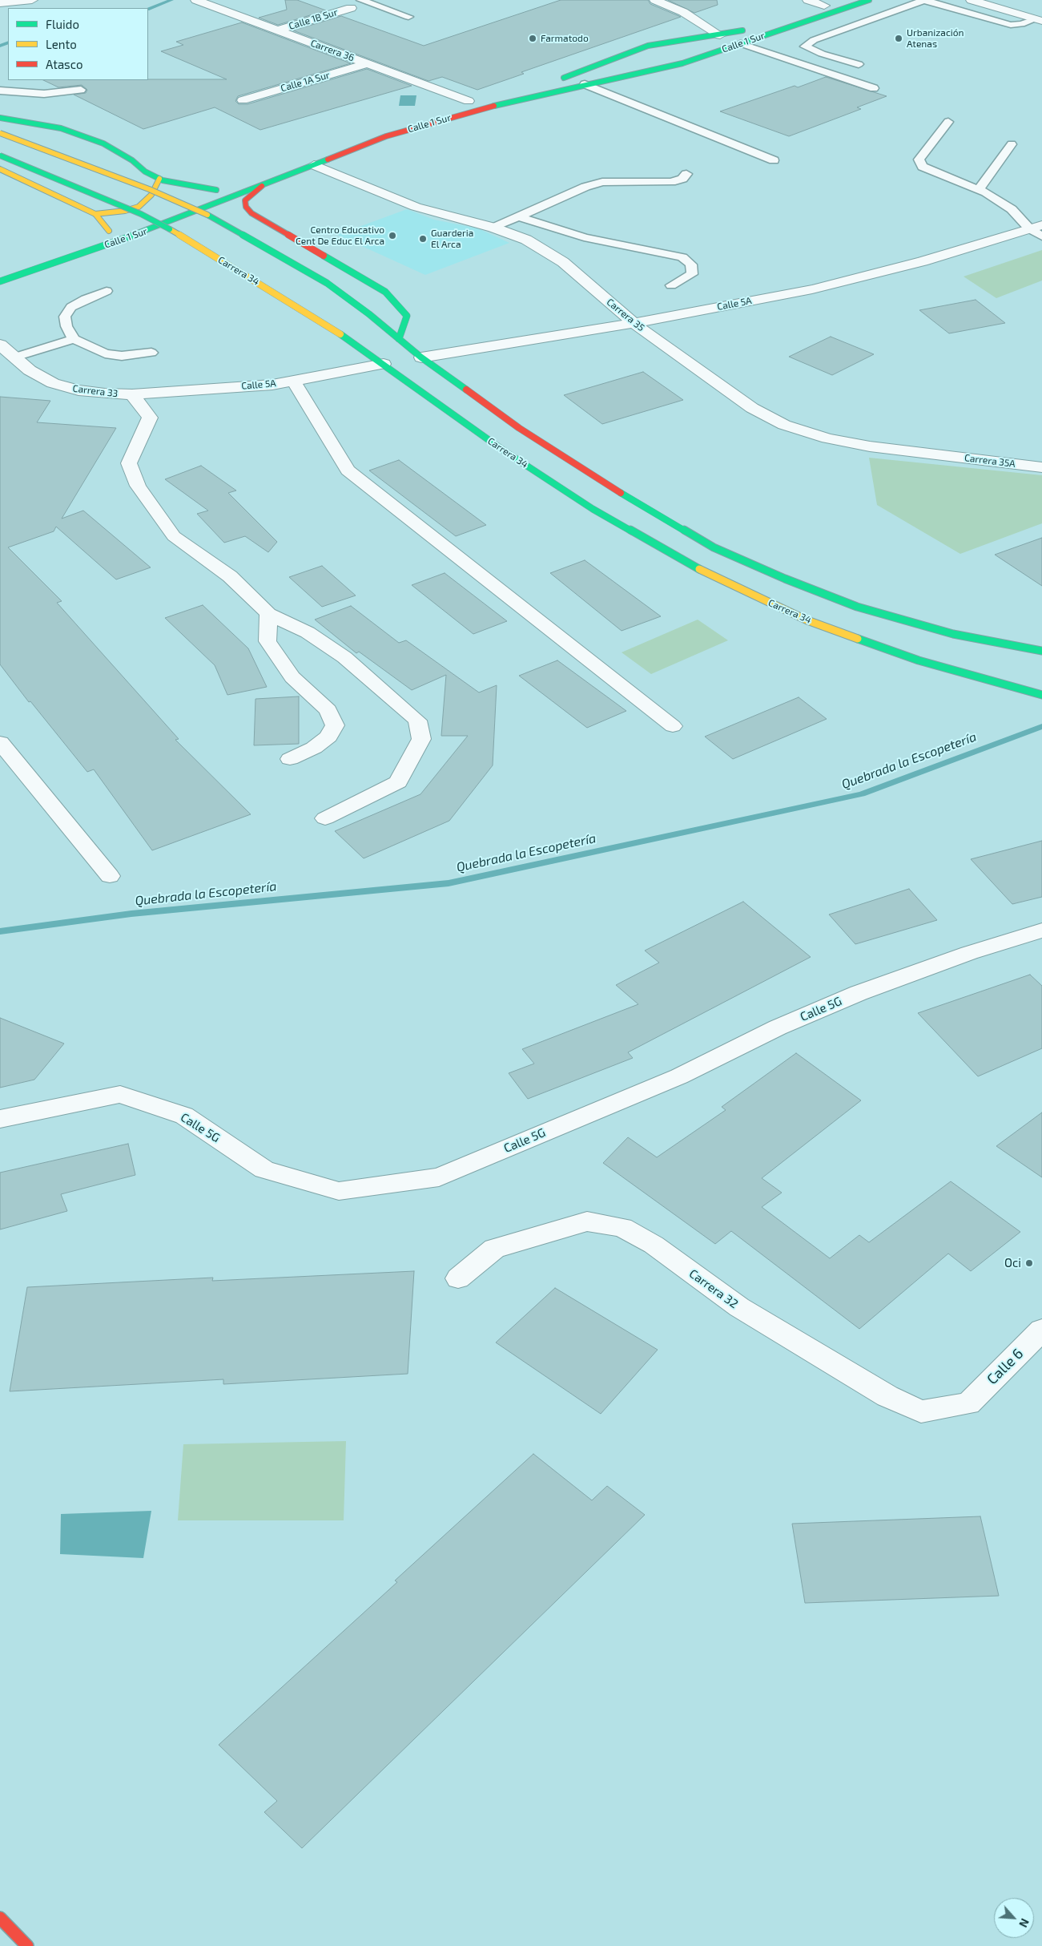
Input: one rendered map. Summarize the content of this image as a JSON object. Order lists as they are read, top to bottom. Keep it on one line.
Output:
{"streets":{"street":["Calle 1B Sur","Calle 1 Sur","Carrera 36","Calle 1A Sur","Carrera 34","Calle 5A","Carrera 35","Carrera 33","Carrera 35A","Calle 5G","Carrera 32","Calle 6"]},"crossings":[["Calle 1B Sur","Carrera 36"],["Calle 1 Sur","Carrera 36"],["Calle 1 Sur","Carrera 35"],["Carrera 36","Calle 1A Sur"],["Carrera 34","Calle 5A"],["Calle 5A","Carrera 35"],["Calle 5A","Carrera 33"],["Carrera 35","Carrera 35A"],["Carrera 32","Calle 6"]],"water":["Quebrada la Escopetería"],"places":["Farmatodo","Urbanización Atenas","Centro Educativo Cent De Educ El Arca","Guarderia El Arca","Oci"],"legend":["Fluido","Lento","Atasco"],"north":"bottom right"}
